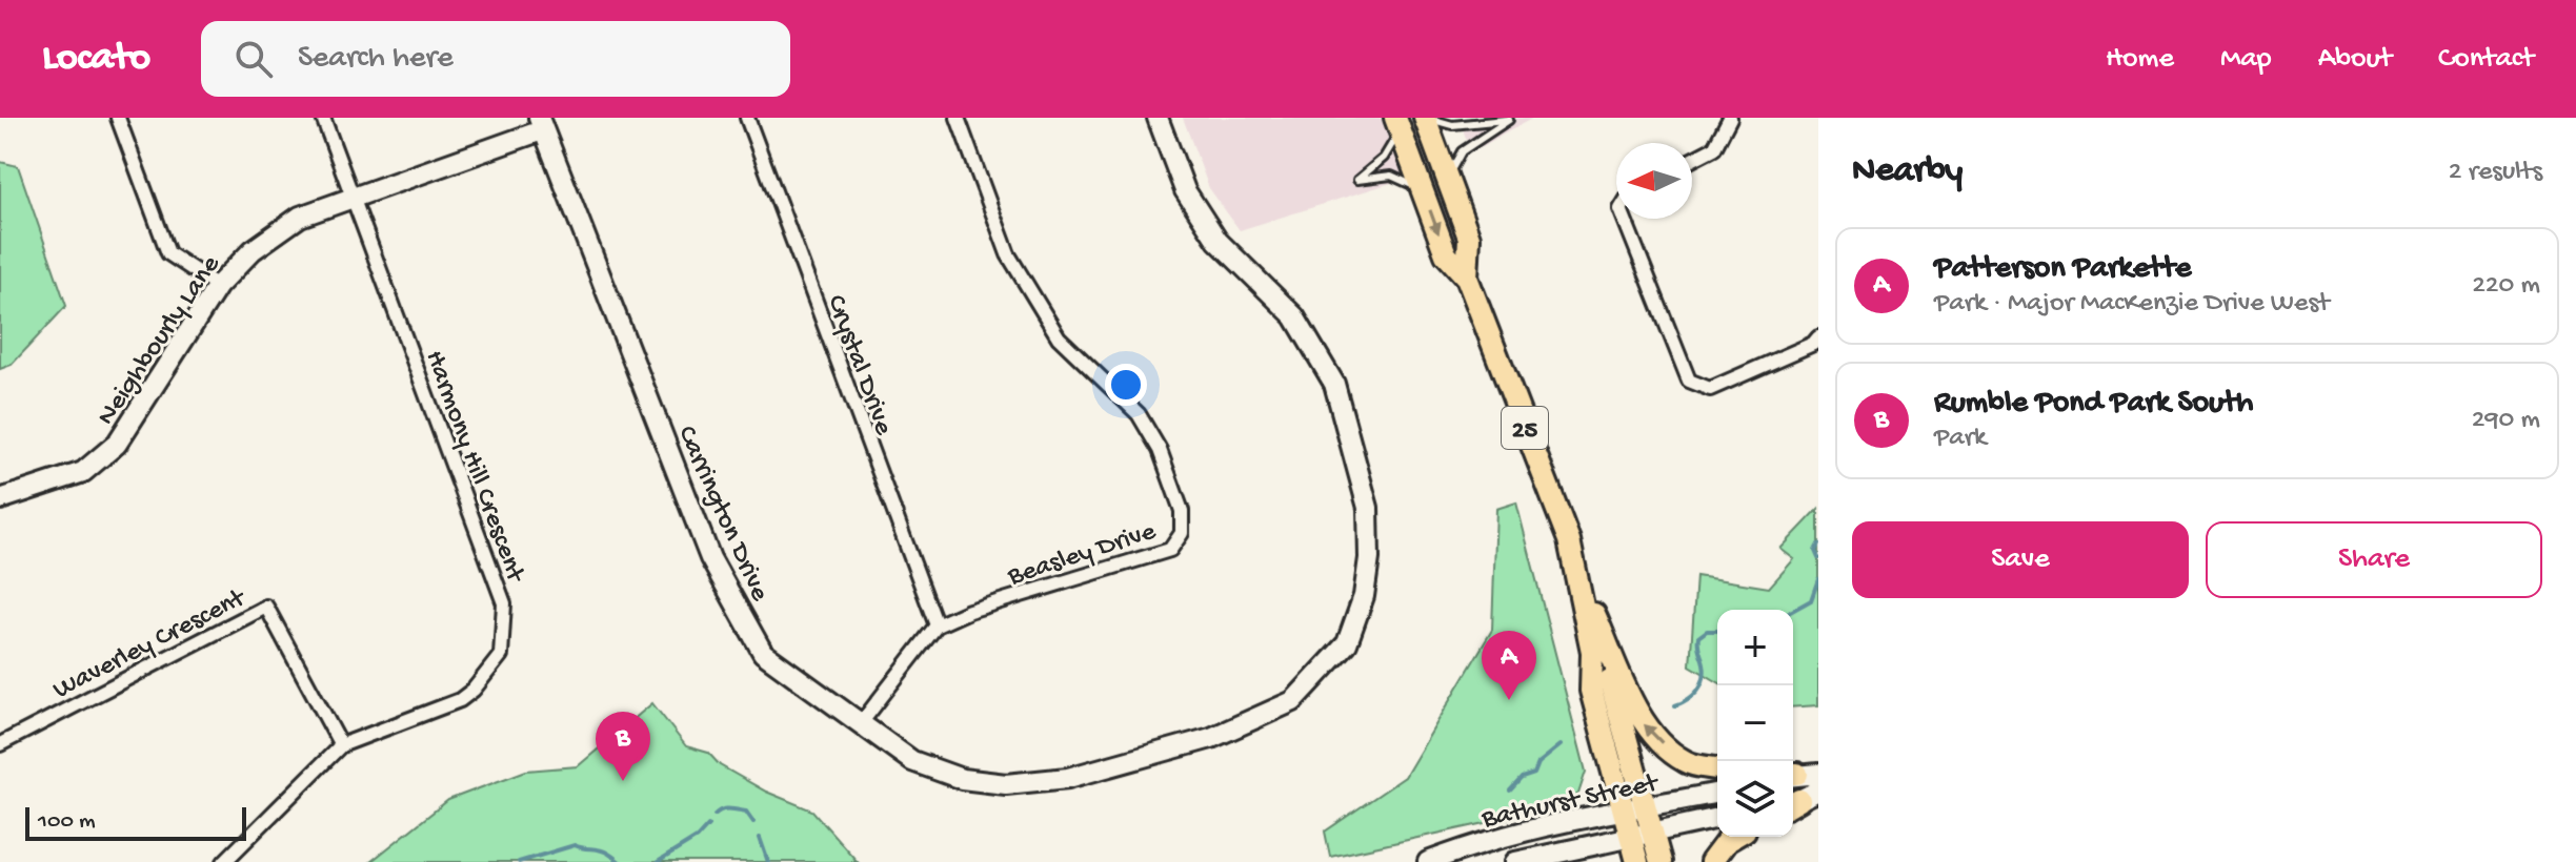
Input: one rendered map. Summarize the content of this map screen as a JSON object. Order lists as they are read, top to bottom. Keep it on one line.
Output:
{"streets":{"main road":["25"],"street":["Neighbourly Lane","Crystal Drive","Harmony Hill Crescent","Carrington Drive","Beasley Drive","Waverley Crescent","Bathurst Street"]},"crossings":[["Neighbourly Lane","Harmony Hill Crescent"],["Neighbourly Lane","Carrington Drive"],["Crystal Drive","Beasley Drive"],["25","Bathurst Street"],["Harmony Hill Crescent","Waverley Crescent"],["Carrington Drive","Beasley Drive"]],"scale_bar":"100 m","north":"left","page":{"header":"Locato","search":"Search here","nav":["Home","Map","About","Contact"],"heading":["Nearby","2 results"],"list":[{"mark":"A","name":"Patterson Parkette","note":"Park · Major MacKenzie Drive West","value":"220 m"},{"mark":"B","name":"Rumble Pond Park South","note":"Park","value":"290 m"}],"buttons":["Save","Share"],"map_buttons":["+","−"],"pins":["A","B"],"scale":"100 m"}}
